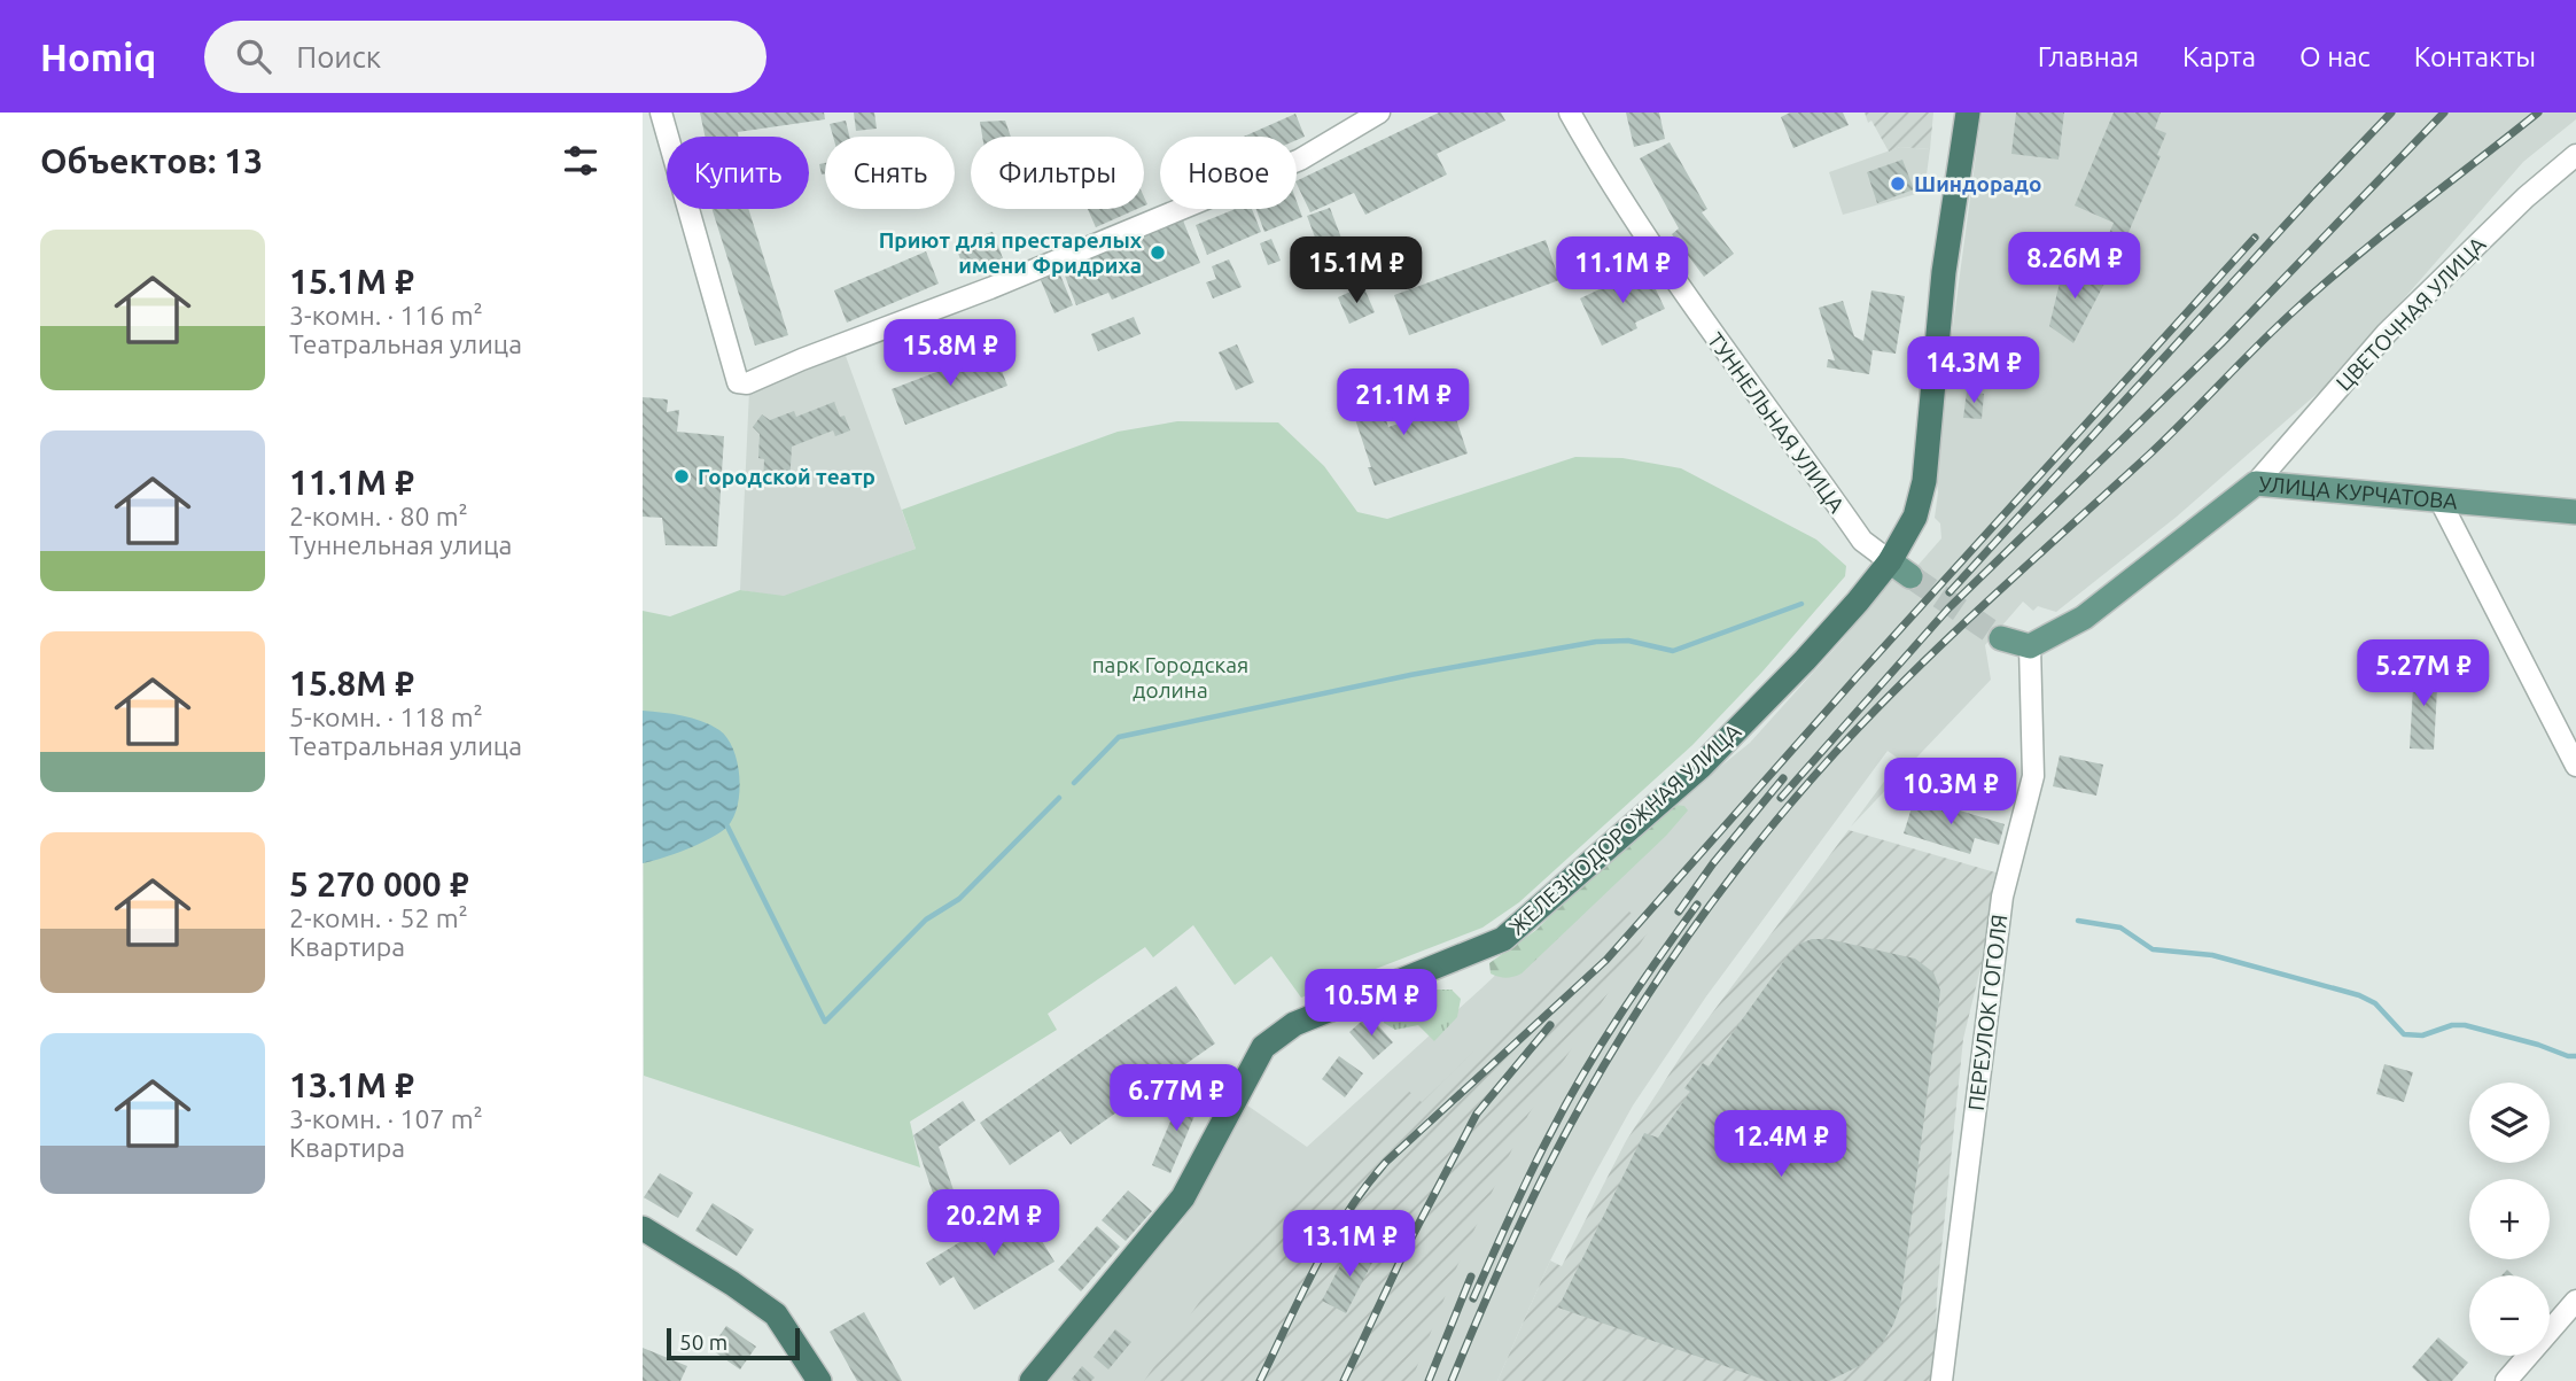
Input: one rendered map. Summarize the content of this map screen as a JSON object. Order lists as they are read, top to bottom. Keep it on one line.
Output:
{"streets":{"highway":["ЖЕЛЕЗНОДОРОЖНАЯ УЛИЦА"],"main road":["УЛИЦА КУРЧАТОВА"],"street":["ЦВЕТОЧНАЯ УЛИЦА","ТУННЕЛЬНАЯ УЛИЦА","ПЕРЕУЛОК ГОГОЛЯ"]},"crossings":[["ЦВЕТОЧНАЯ УЛИЦА","УЛИЦА КУРЧАТОВА"],["ТУННЕЛЬНАЯ УЛИЦА","ЖЕЛЕЗНОДОРОЖНАЯ УЛИЦА"],["УЛИЦА КУРЧАТОВА","ПЕРЕУЛОК ГОГОЛЯ"]],"parks":["парк Городская долина"],"places":["Шиндорадо","Приют для престарелых имени Фридриха","Городской театр"],"scale_bar":"50 m","page":{"header":"Homiq","search":"Поиск","nav":["Главная","Карта","О нас","Контакты"],"heading":"Объектов: 13","chip":["Купить","Снять","Фильтры","Новое"],"list":[{"name":"15.1M ₽","note":"3-комн. · 116 m² · Театральная улица"},{"name":"11.1M ₽","note":"2-комн. · 80 m² · Туннельная улица"},{"name":"15.8M ₽","note":"5-комн. · 118 m² · Театральная улица"},{"name":"5 270 000 ₽","note":"2-комн. · 52 m² · Квартира"},{"name":"13.1M ₽","note":"3-комн. · 107 m² · Квартира"}],"price":["8.26M ₽","15.1M ₽","11.1M ₽","15.8M ₽","14.3M ₽","21.1M ₽","5.27M ₽","10.3M ₽","10.5M ₽","6.77M ₽","12.4M ₽","20.2M ₽","13.1M ₽"],"map_buttons":["+","−"],"scale":"50 m"}}
